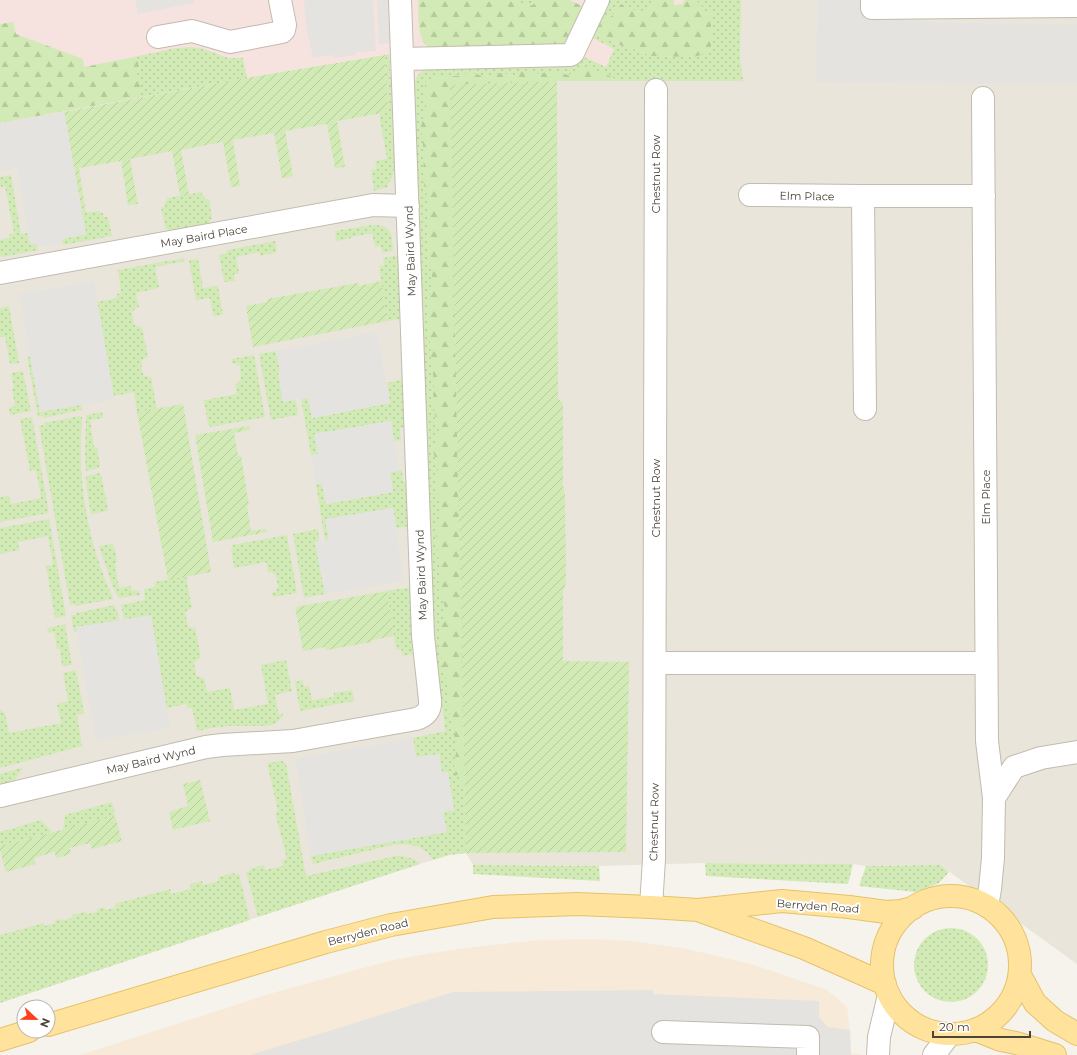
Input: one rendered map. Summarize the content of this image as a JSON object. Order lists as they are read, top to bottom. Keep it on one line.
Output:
{"streets":{"main road":["Berryden Road"],"street":["Chestnut Row","Elm Place","May Baird Place","May Baird Wynd"]},"crossings":[["Chestnut Row","Berryden Road"],["Elm Place","Berryden Road"],["May Baird Place","May Baird Wynd"]],"scale_bar":"20 m","north":"right"}
